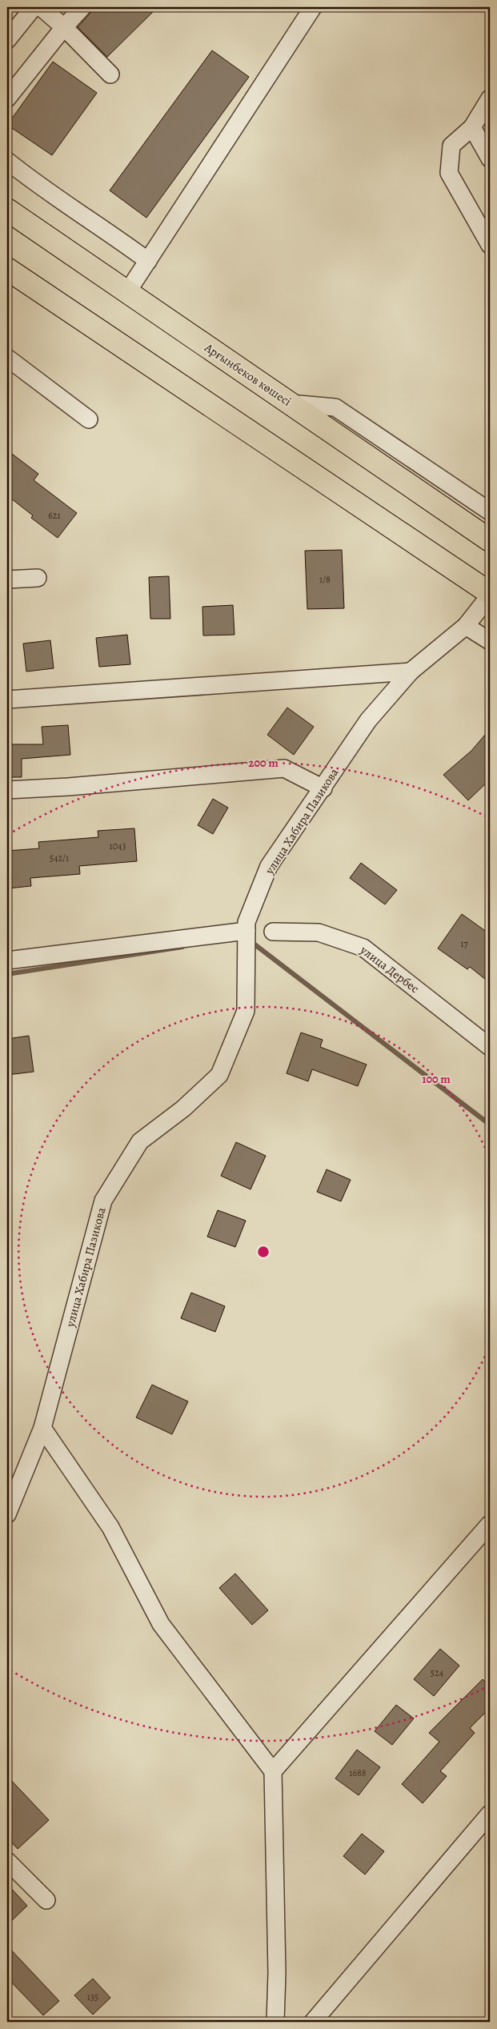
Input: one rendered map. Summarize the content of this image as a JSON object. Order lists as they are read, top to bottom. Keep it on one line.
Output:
{"streets":{"main road":["Арғынбеков көшесі"],"street":["улица Хабира Пазикова","улица Дербес"]},"house_numbers":["621","1/8","1043","542/1","17","524","1688","135"],"rings":["200 m","100 m"]}
